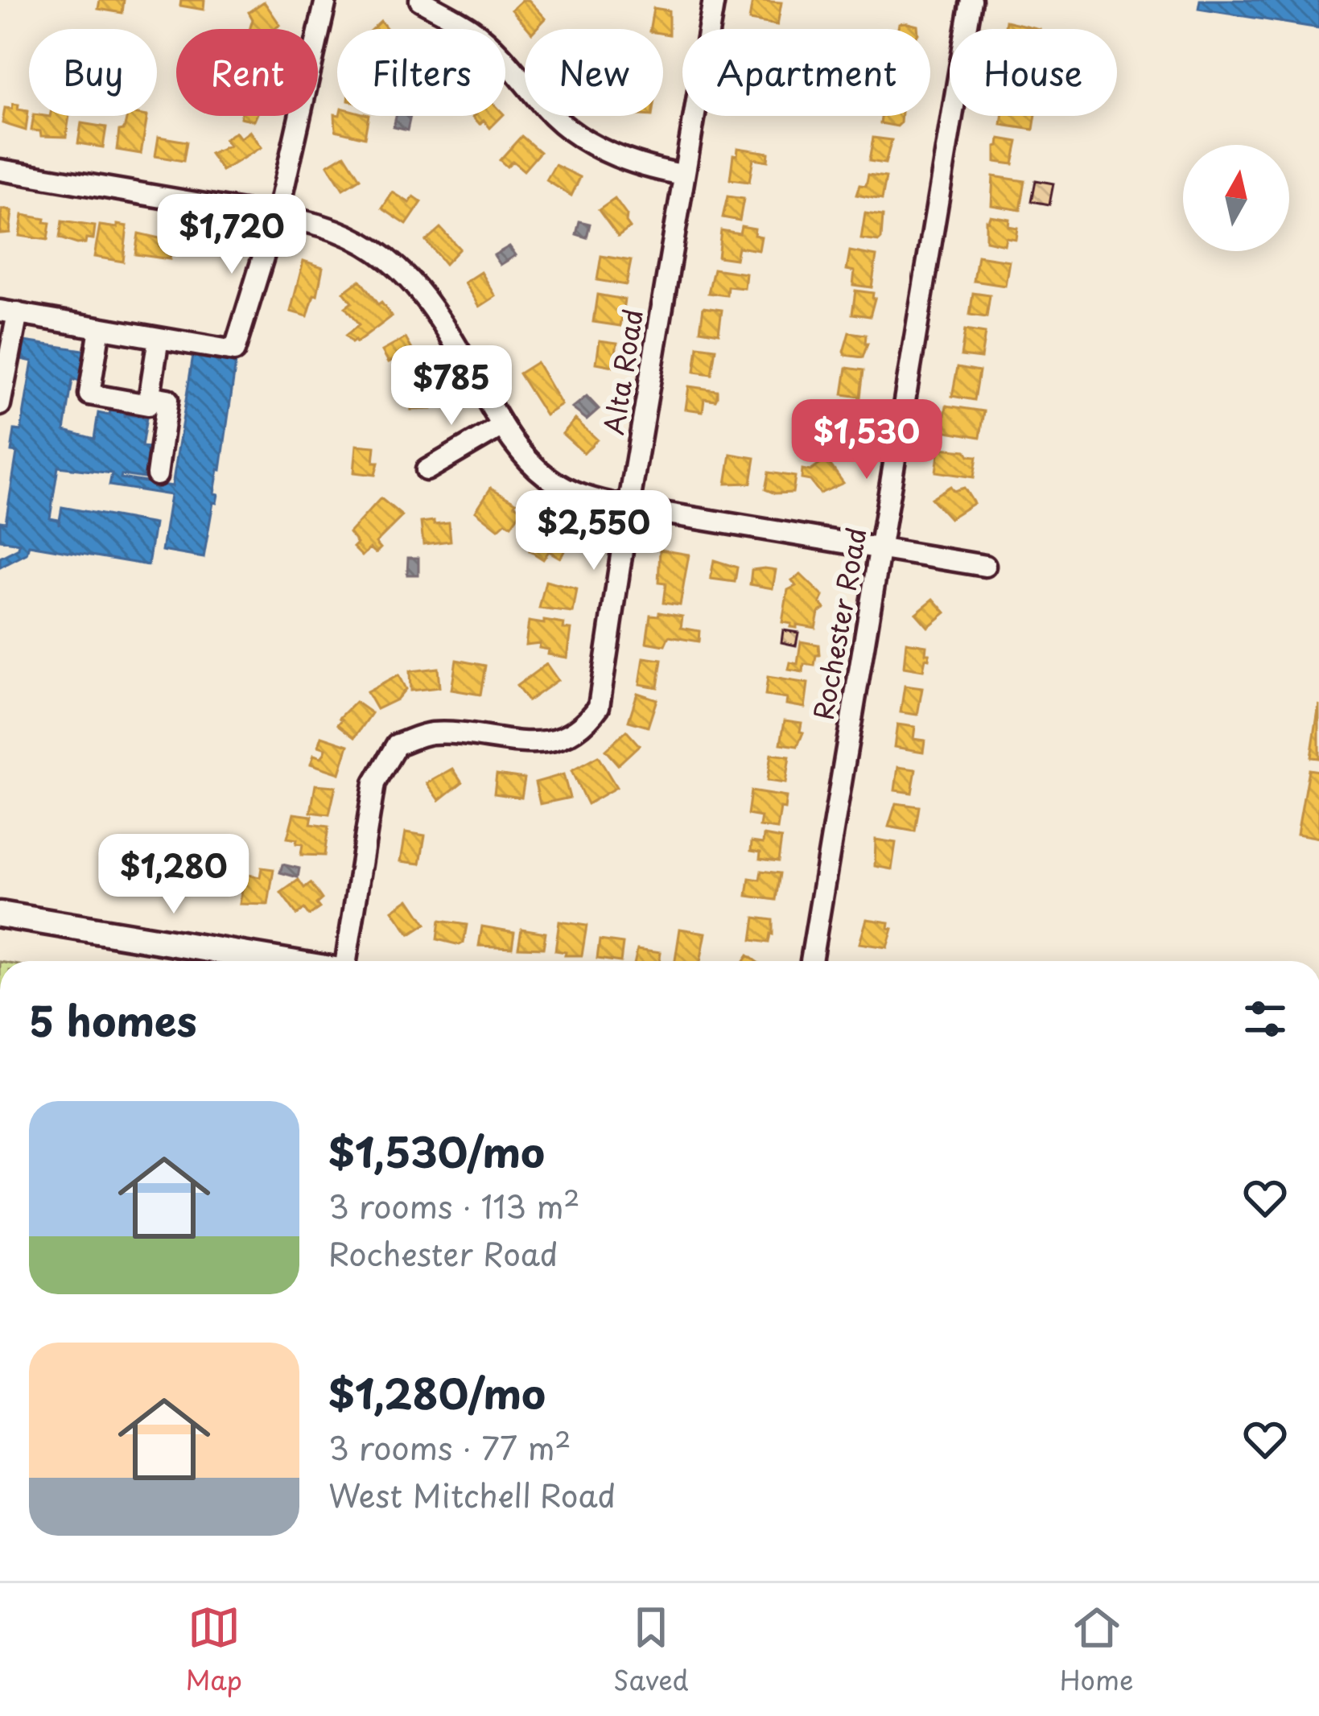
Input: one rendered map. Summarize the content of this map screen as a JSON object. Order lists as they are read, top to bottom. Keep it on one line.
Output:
{"streets":{"street":["Alta Road","Rochester Road"]},"north":"top","page":{"chip":["Buy","Rent","Filters","New","Apartment","House"],"price":["$1,720","$785","$1,530","$2,550","$1,280"],"heading":"5 homes","list":[{"name":"$1,530/mo","note":"3 rooms · 113 m² · Rochester Road"},{"name":"$1,280/mo","note":"3 rooms · 77 m² · West Mitchell Road"}],"tabs":["Map","Saved","Home"]}}
